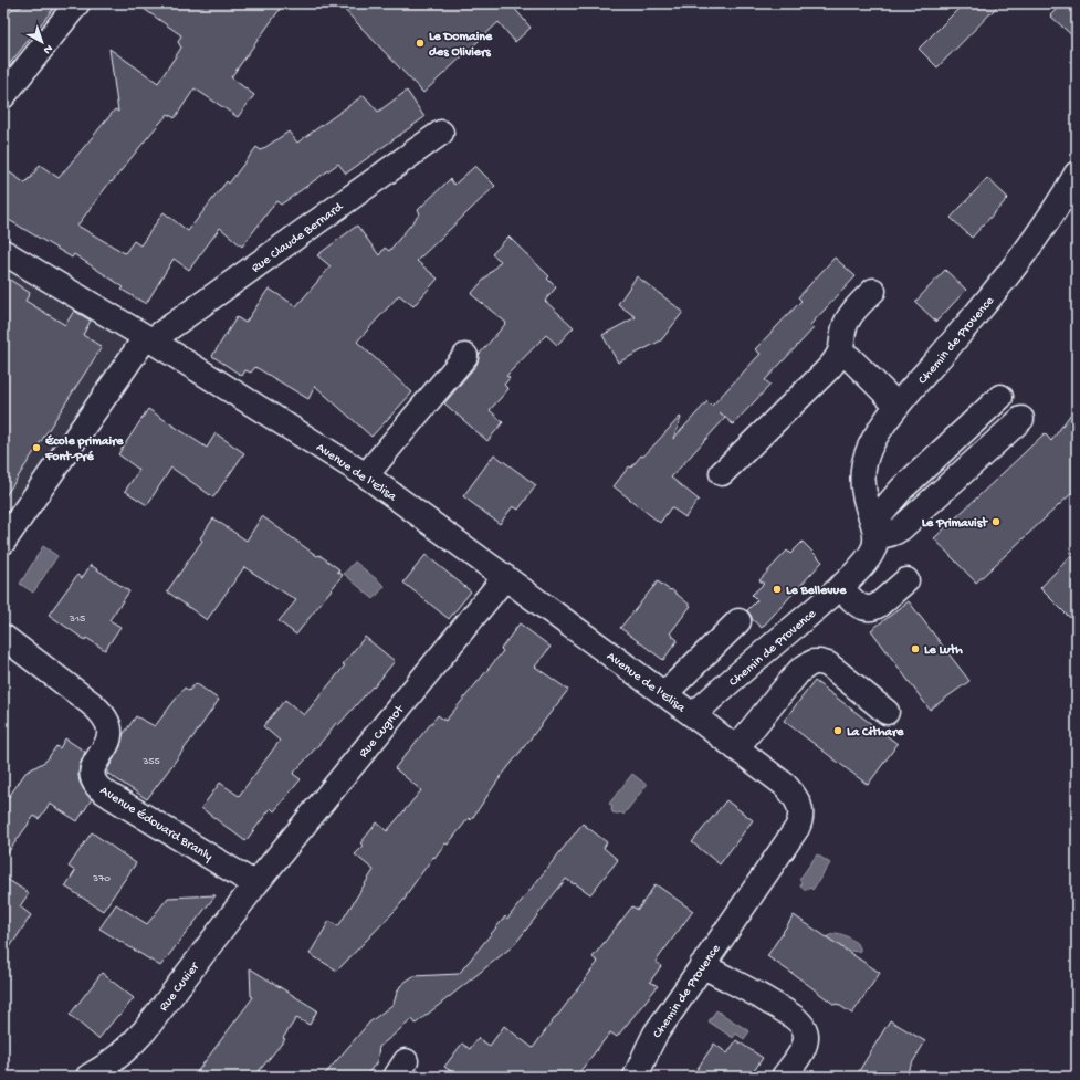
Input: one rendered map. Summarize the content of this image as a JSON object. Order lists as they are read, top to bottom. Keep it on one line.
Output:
{"streets":{"street":["Rue Claude Bernard","Chemin de Provence","Avenue de l'Elisa","Rue Cugnot","Avenue Édouard Branly","Rue Cuvier"]},"crossings":[["Rue Claude Bernard","Avenue de l'Elisa"],["Chemin de Provence","Avenue de l'Elisa"],["Avenue de l'Elisa","Rue Cugnot"],["Rue Cugnot","Avenue Édouard Branly"],["Rue Cugnot","Rue Cuvier"],["Avenue Édouard Branly","Rue Cuvier"]],"places":["Le Domaine des Oliviers","École primaire Font-Pré","Le Primavist","Le Bellevue","Le Luth","La Cithare"],"house_numbers":["315","355","370"],"north":"bottom right"}
